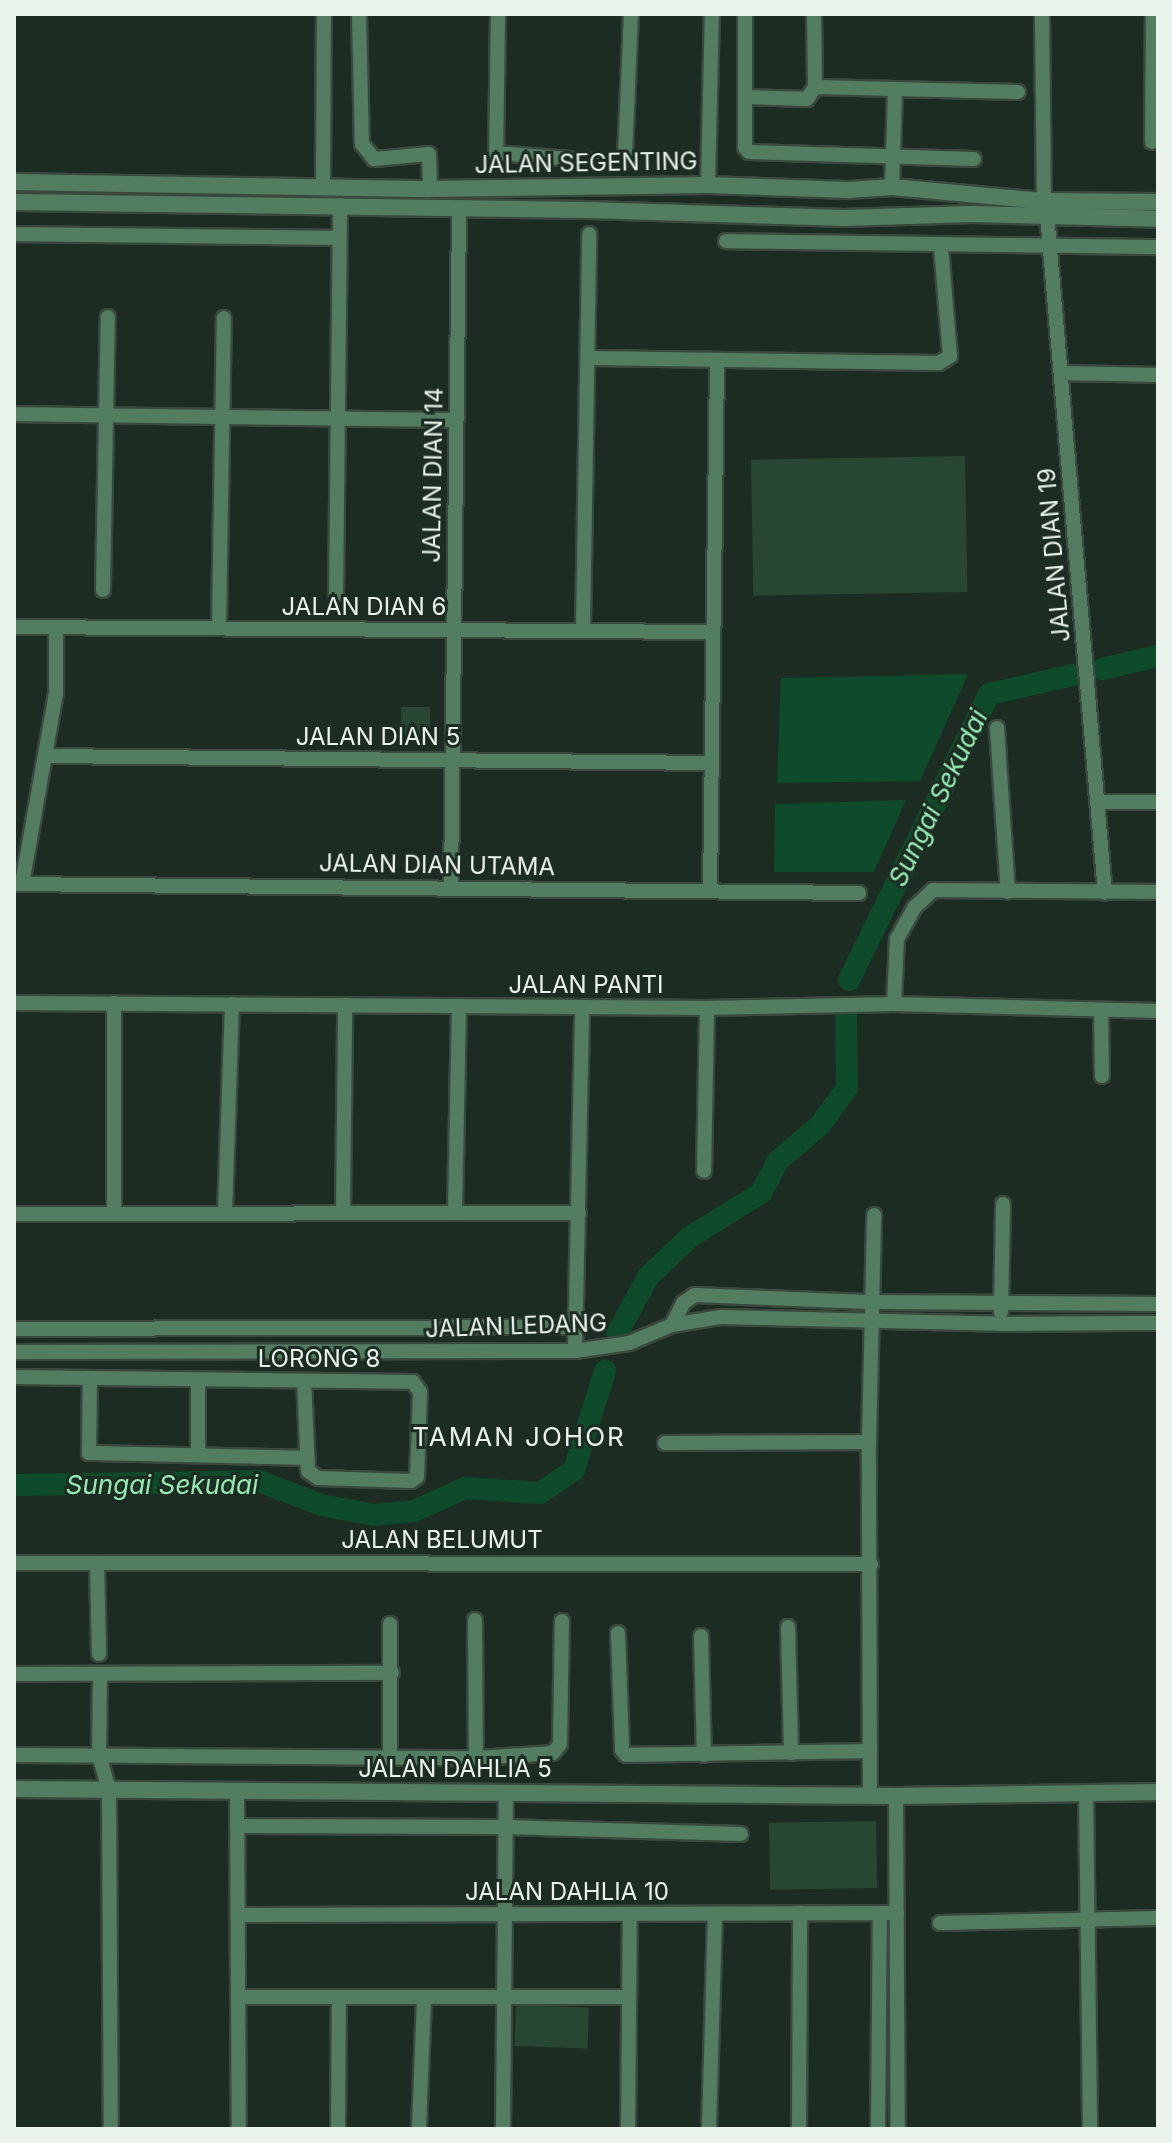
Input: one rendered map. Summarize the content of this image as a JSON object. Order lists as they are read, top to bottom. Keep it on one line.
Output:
{"streets":{"street":["JALAN SEGENTING","JALAN DIAN 14","JALAN DIAN 19","JALAN DIAN 6","JALAN DIAN 5","JALAN DIAN UTAMA","JALAN PANTI","JALAN LEDANG","LORONG 8","JALAN BELUMUT","JALAN DAHLIA 5","JALAN DAHLIA 10"]},"crossings":[["JALAN SEGENTING","JALAN DIAN 14"],["JALAN SEGENTING","JALAN DIAN 19"],["JALAN DIAN 14","JALAN DIAN 6"],["JALAN DIAN 14","JALAN DIAN 5"],["JALAN DIAN 14","JALAN DIAN UTAMA"]],"districts":["TAMAN JOHOR"],"water":["Sungai Sekudai"]}
